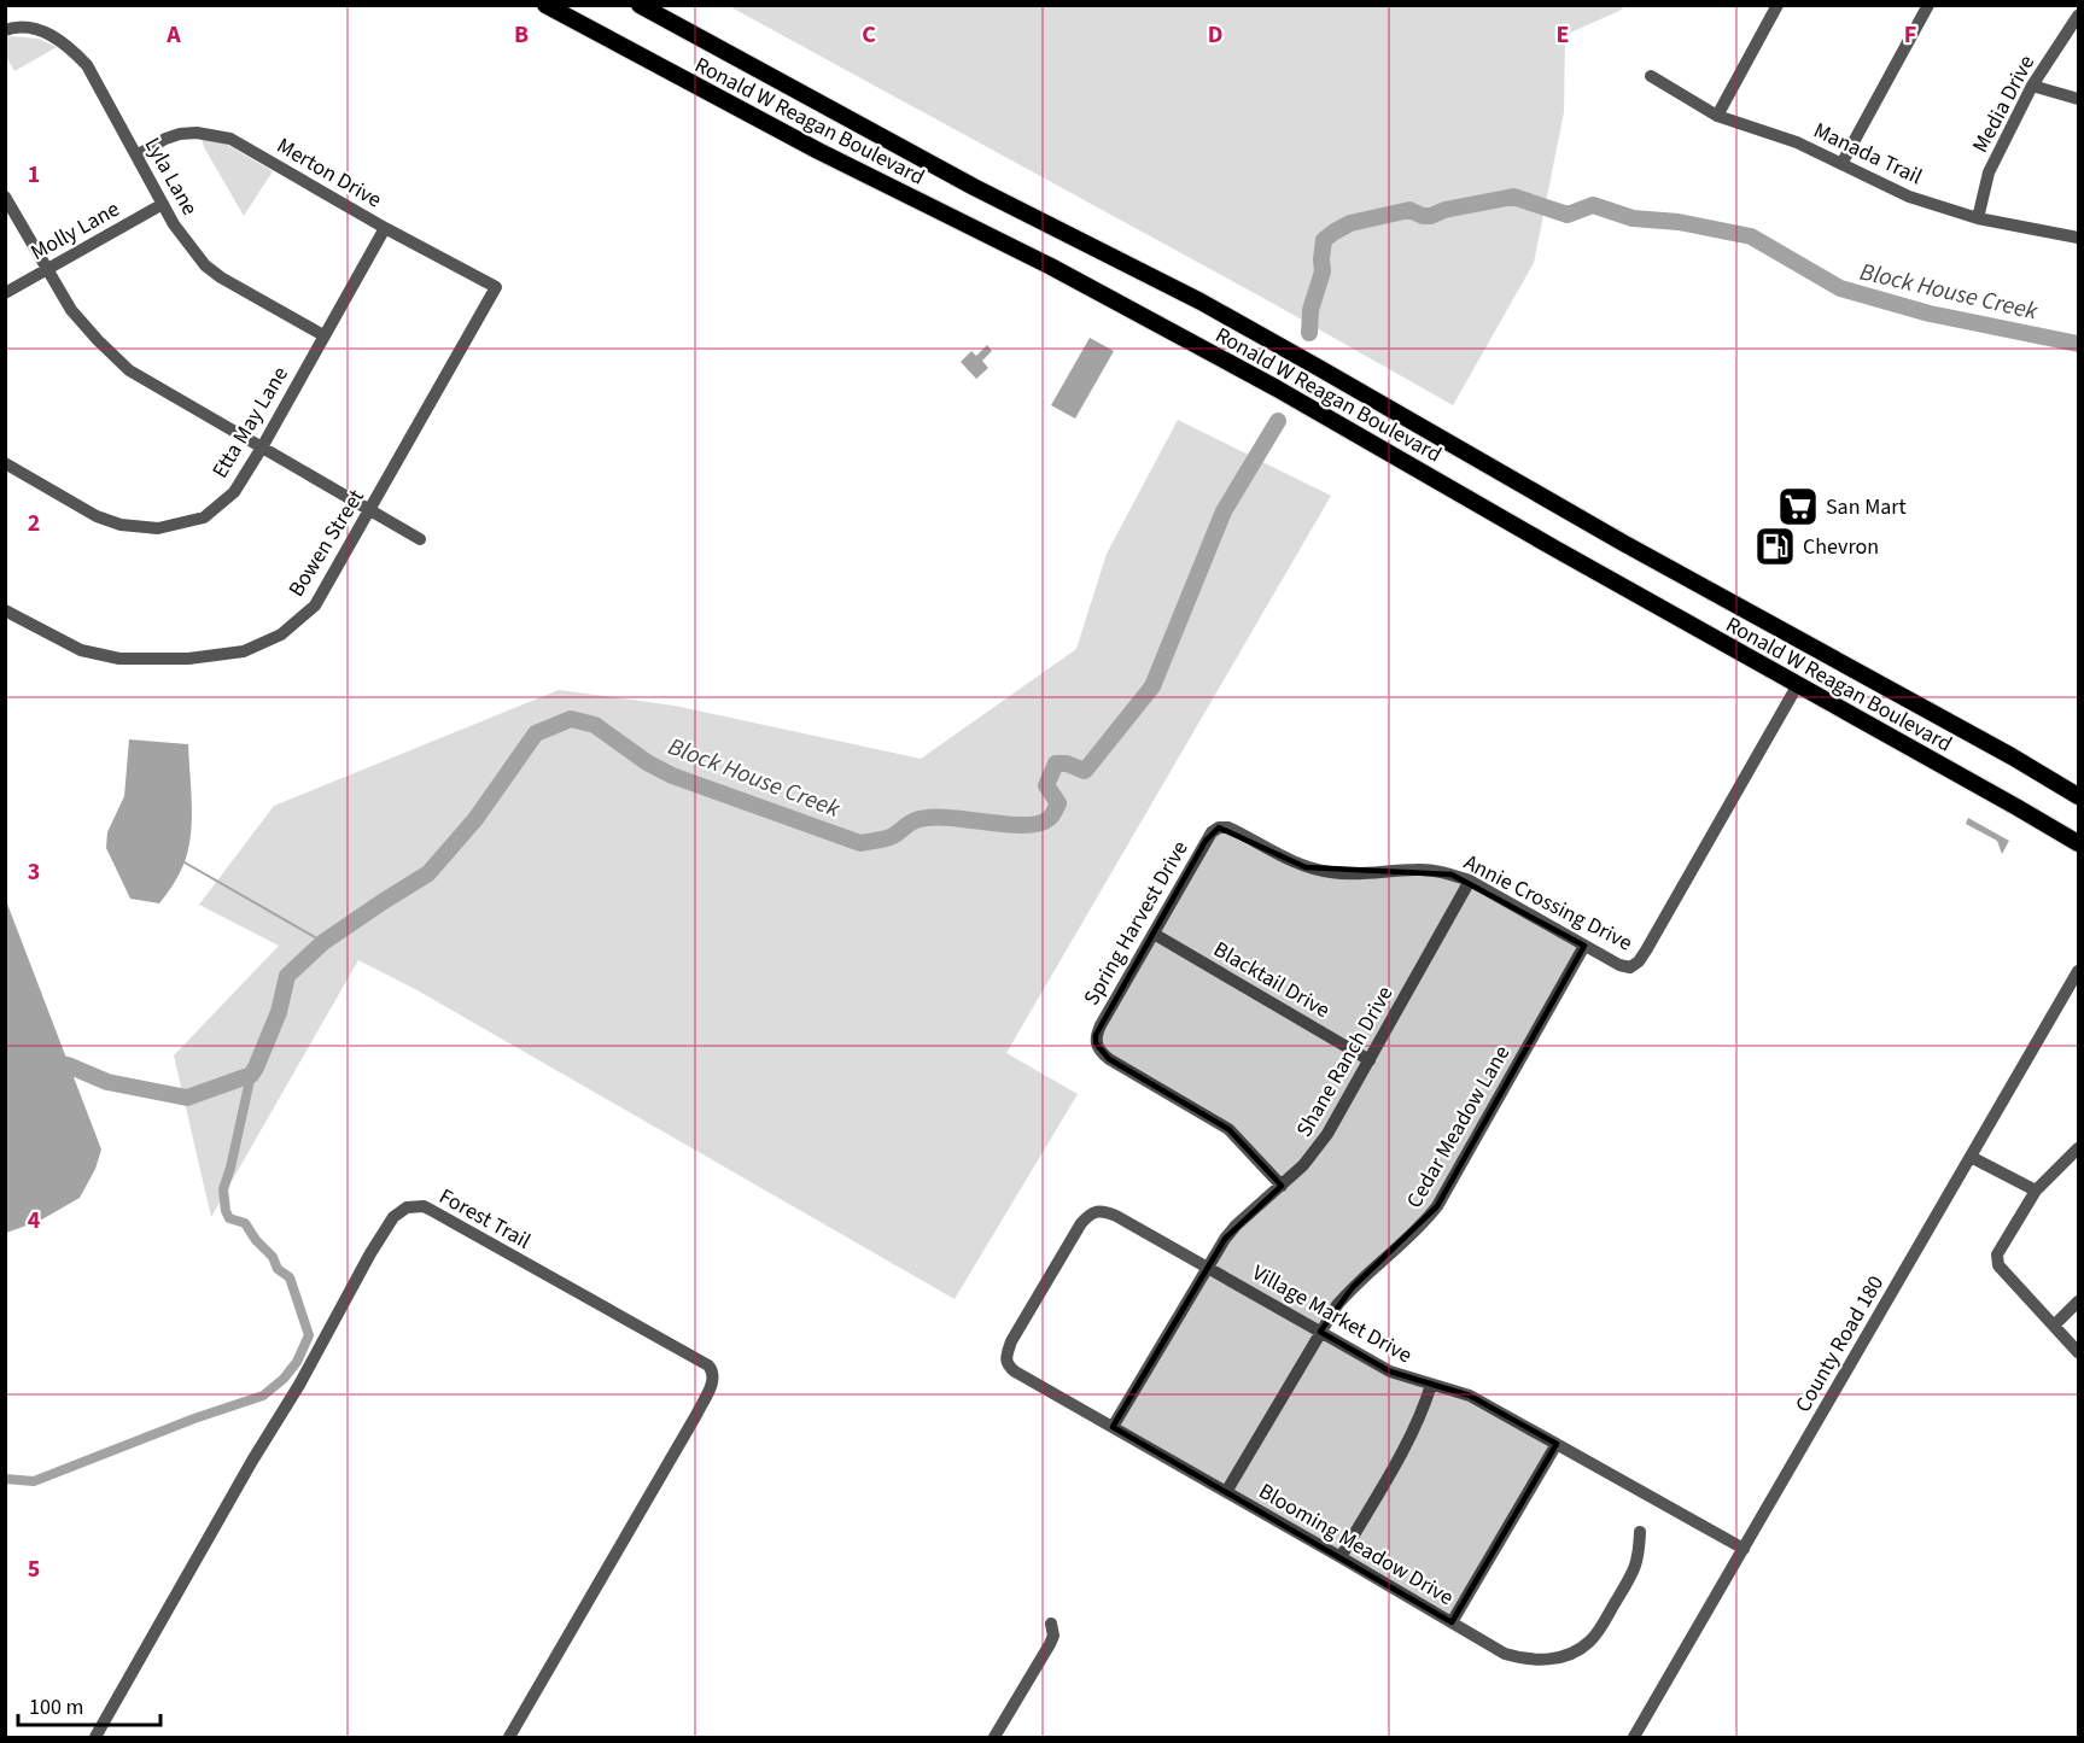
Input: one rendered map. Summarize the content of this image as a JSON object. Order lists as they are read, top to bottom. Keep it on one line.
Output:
{"streets":{"main road":["Ronald W Reagan Boulevard"],"street":["Media Drive","Manada Trail","Merton Drive","Lyla Lane","Molly Lane","Etta May Lane","Bowen Street","Annie Crossing Drive","Spring Harvest Drive","Blacktail Drive","Shane Ranch Drive","Cedar Meadow Lane","Forest Trail","Village Market Drive","County Road 180","Blooming Meadow Drive"]},"crossings":[["Media Drive","Manada Trail"],["Ronald W Reagan Boulevard","Annie Crossing Drive"],["Merton Drive","Lyla Lane"],["Merton Drive","Etta May Lane"],["Merton Drive","Bowen Street"],["Lyla Lane","Molly Lane"],["Lyla Lane","Etta May Lane"],["Annie Crossing Drive","Spring Harvest Drive"],["Annie Crossing Drive","Shane Ranch Drive"],["Annie Crossing Drive","Cedar Meadow Lane"],["Spring Harvest Drive","Blacktail Drive"],["Spring Harvest Drive","Shane Ranch Drive"],["Blacktail Drive","Shane Ranch Drive"],["Shane Ranch Drive","Village Market Drive"],["Shane Ranch Drive","Blooming Meadow Drive"],["Cedar Meadow Lane","Village Market Drive"],["Cedar Meadow Lane","Blooming Meadow Drive"],["Village Market Drive","County Road 180"],["Village Market Drive","Blooming Meadow Drive"]],"water":["Block House Creek"],"places":{"supermarket":["San Mart"],"fuel station":["Chevron"]},"scale_bar":"100 m","grid":{"columns":["A","B","C","D","E","F"],"rows":["1","2","3","4","5"]}}
